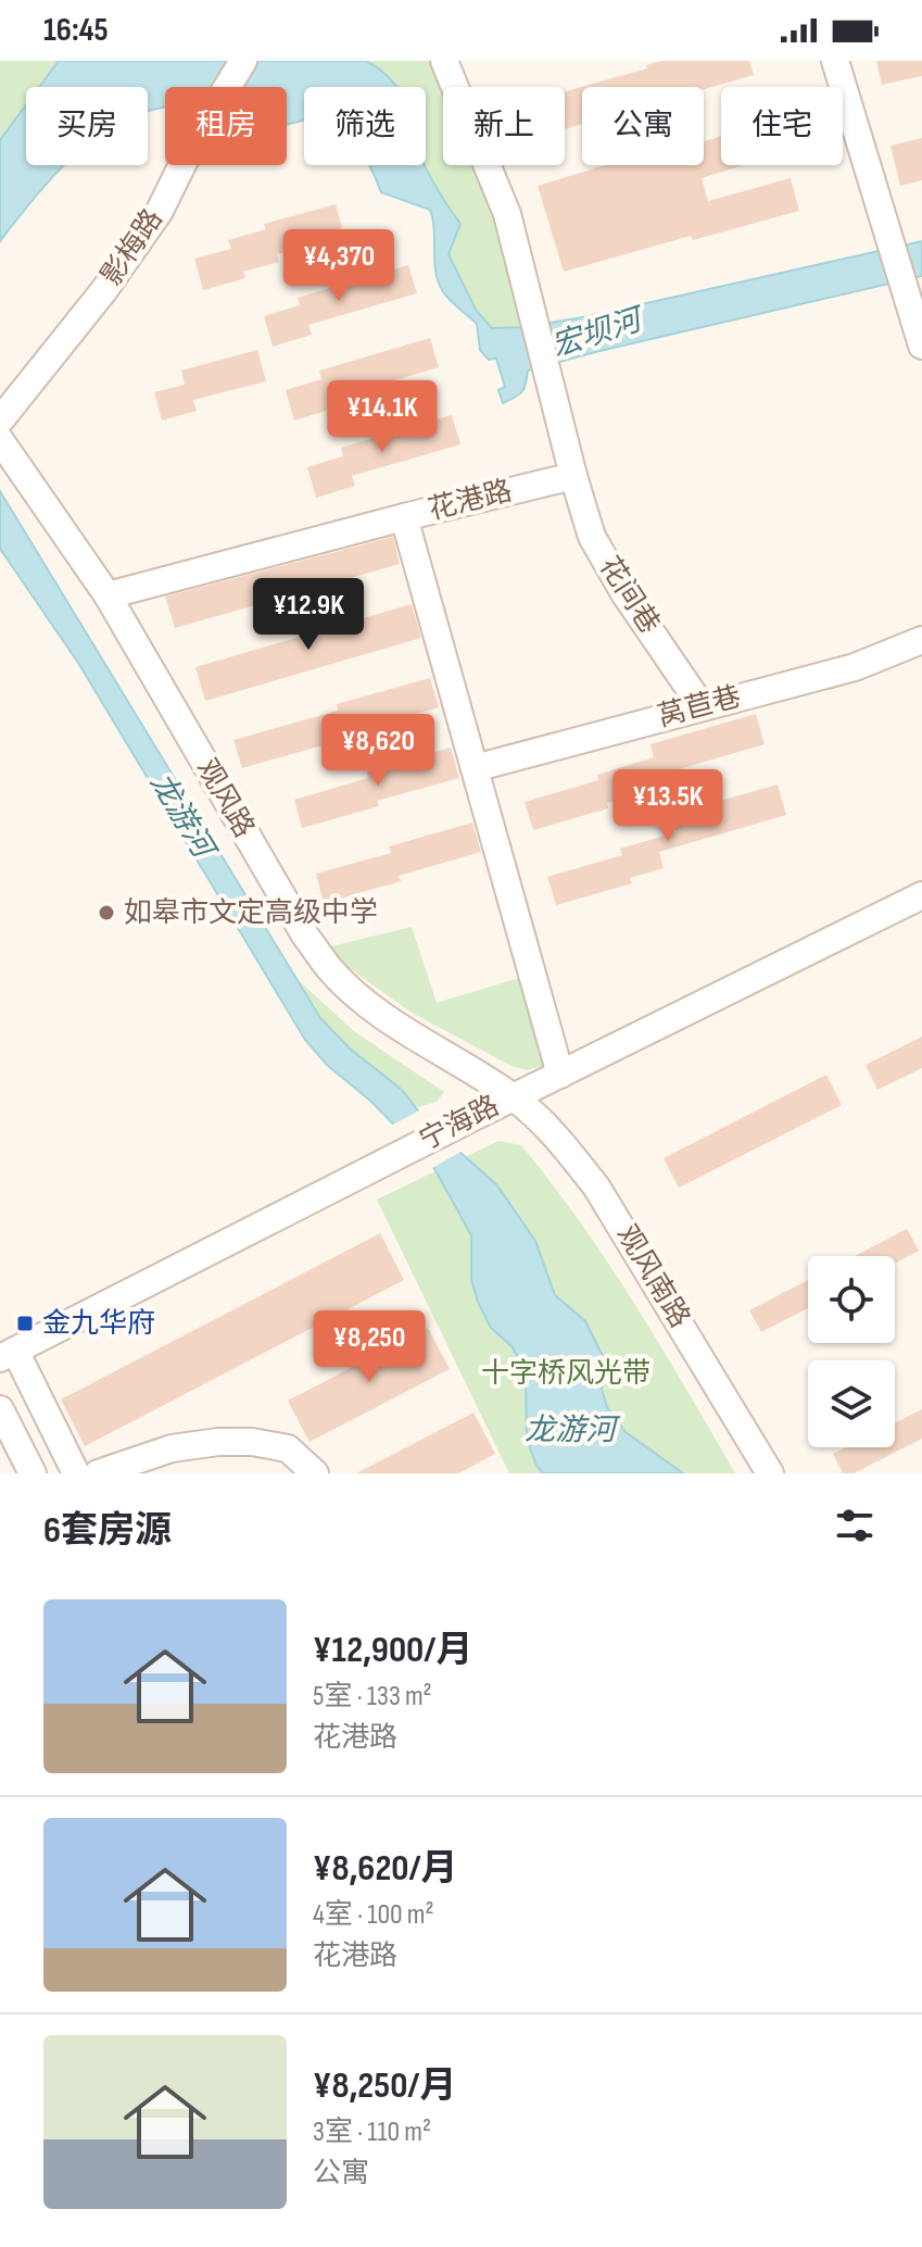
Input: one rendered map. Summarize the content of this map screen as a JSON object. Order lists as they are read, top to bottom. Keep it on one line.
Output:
{"streets":{"street":["影梅路","花港路","花间巷","莴苣巷","观风路","宁海路","观风南路"]},"crossings":[["花港路","花间巷"],["花港路","莴苣巷"],["花港路","宁海路"],["花间巷","莴苣巷"],["观风路","宁海路"],["观风路","观风南路"],["宁海路","观风南路"]],"water":["宏坝河","龙游河"],"parks":["十字桥风光带"],"places":{"other":["如皋市文定高级中学"],"transit":["金九华府"]},"page":{"status":"16:45","chip":["买房","租房","筛选","新上","公寓","住宅"],"price":["¥4,370","¥14.1K","¥12.9K","¥8,620","¥13.5K","¥8,250"],"heading":"6套房源","list":[{"name":"¥12,900/月","note":"5室 · 133 m² · 花港路"},{"name":"¥8,620/月","note":"4室 · 100 m² · 花港路"},{"name":"¥8,250/月","note":"3室 · 110 m² · 公寓"}]}}
